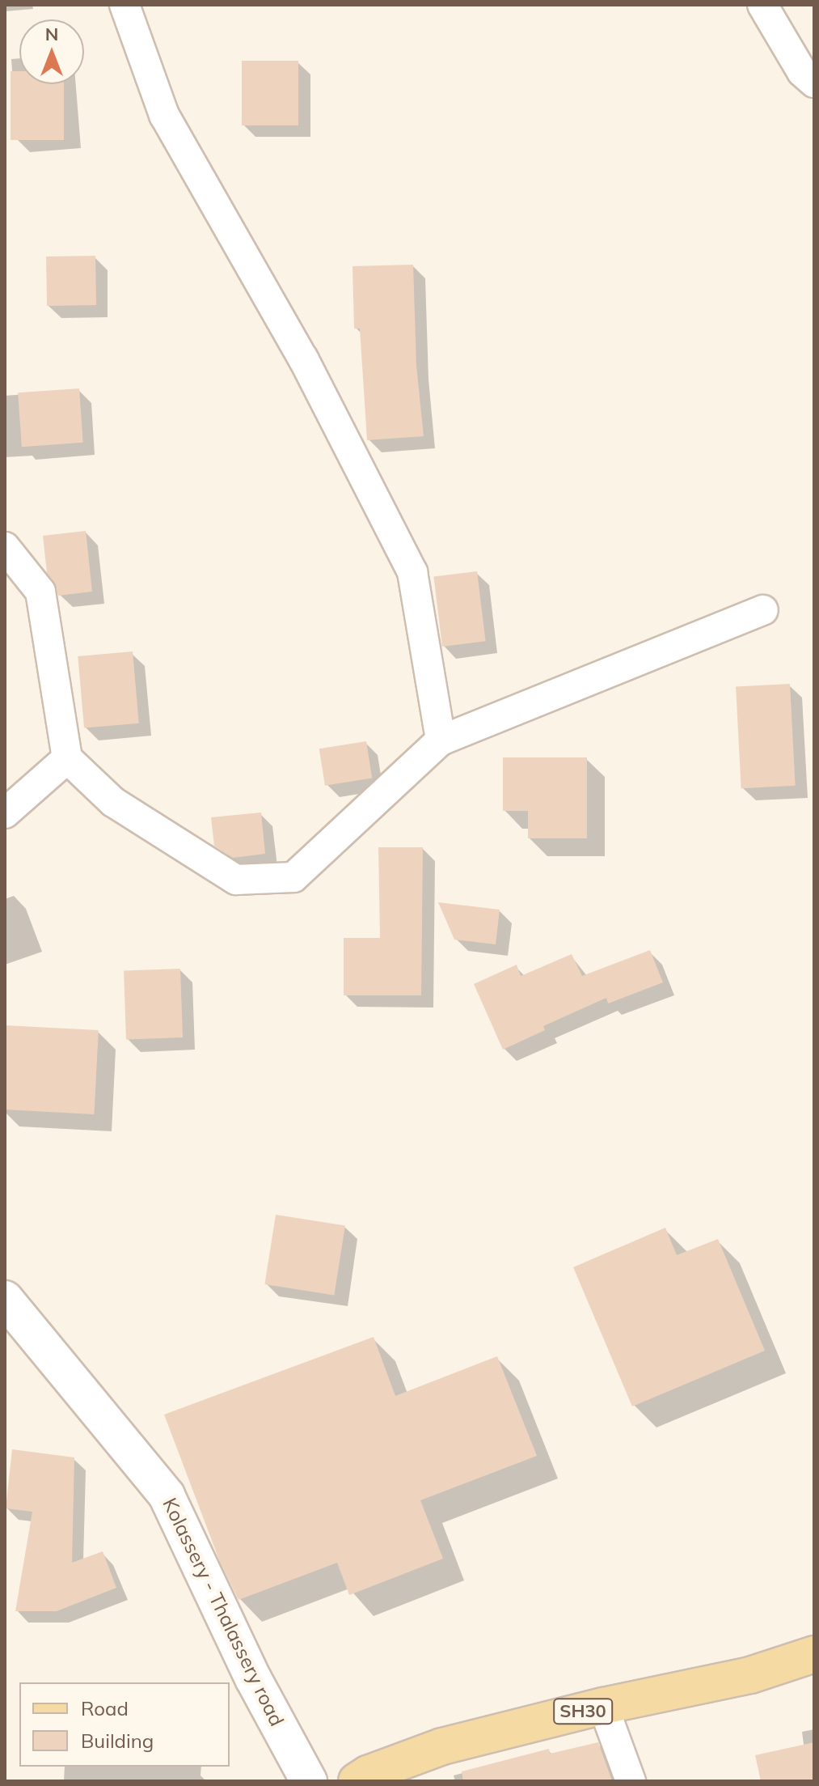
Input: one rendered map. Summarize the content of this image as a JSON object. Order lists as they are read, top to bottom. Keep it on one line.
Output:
{"streets":{"main road":["Kolassery - Thalassery road","SH30"]},"legend":["Road","Building"],"north":"top"}
